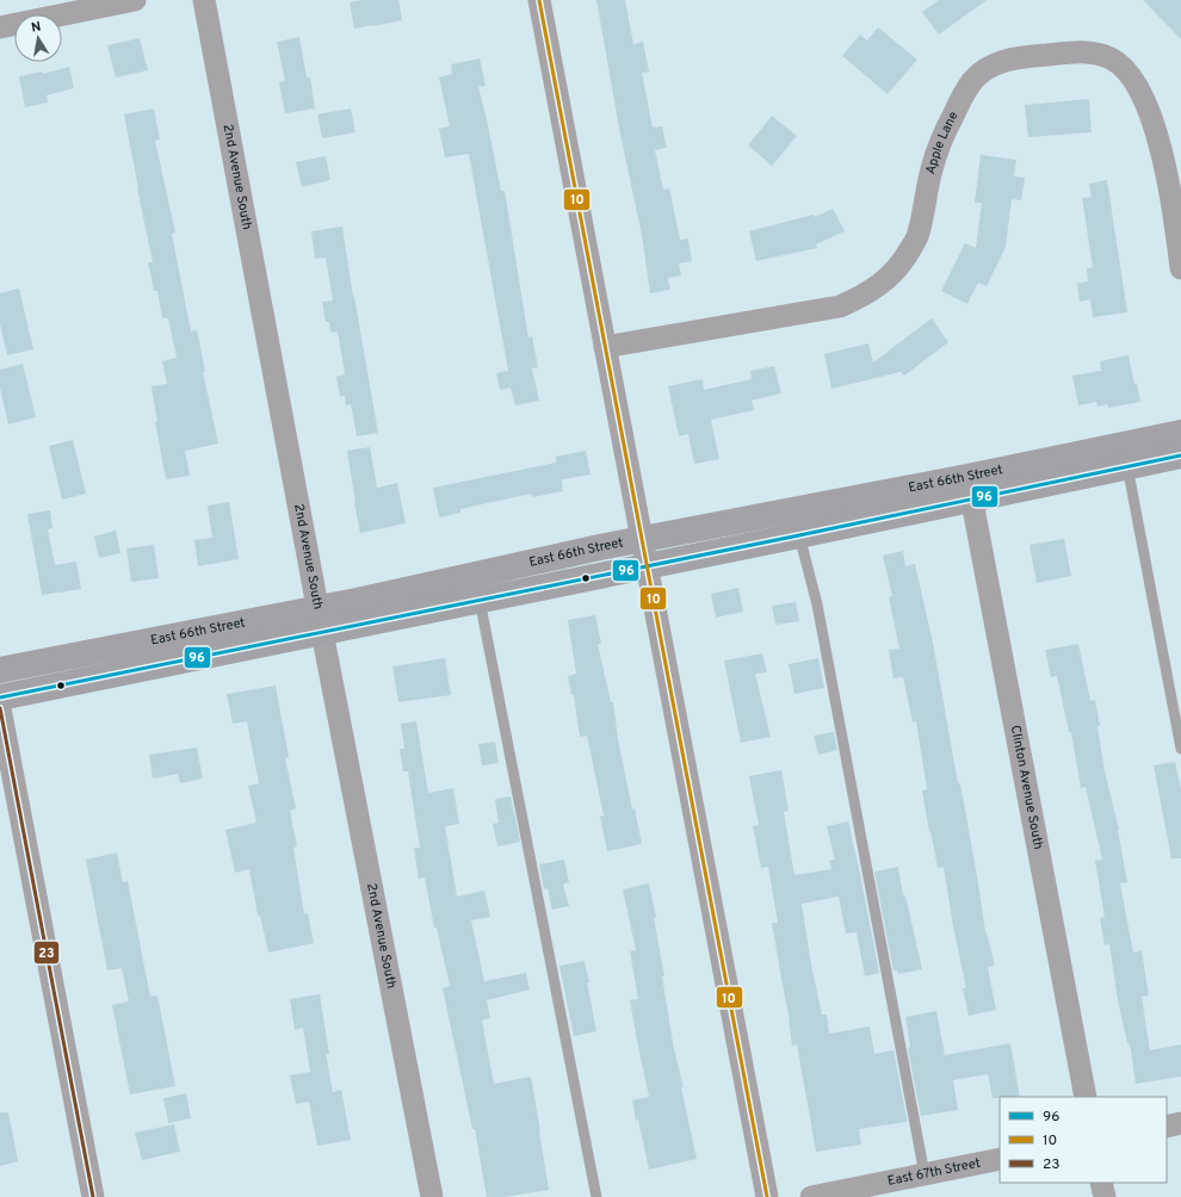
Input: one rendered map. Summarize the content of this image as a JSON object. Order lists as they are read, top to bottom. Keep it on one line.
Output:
{"streets":{"main road":["East 66th Street"],"street":["Apple Lane","2nd Avenue South","Clinton Avenue South","East 67th Street"]},"crossings":[["2nd Avenue South","East 66th Street"],["East 66th Street","Clinton Avenue South"]],"lines":["transit line 10","transit line 96","transit line 23"],"legend":["96","10","23"],"north":"top"}
